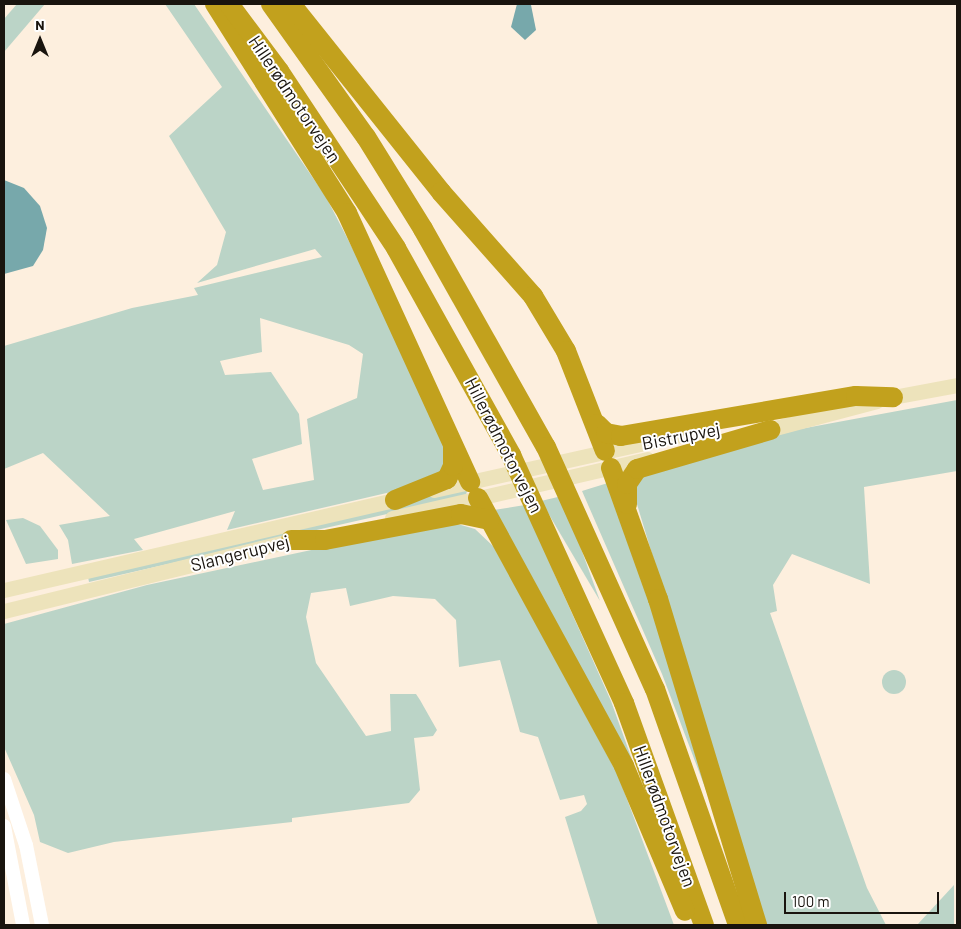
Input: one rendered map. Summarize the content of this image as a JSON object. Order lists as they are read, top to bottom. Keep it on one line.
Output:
{"streets":{"highway":["Hillerødmotorvejen"],"main road":["Bistrupvej","Slangerupvej"]},"crossings":[["Bistrupvej","Slangerupvej"]],"scale_bar":"100 m","north":"top"}
